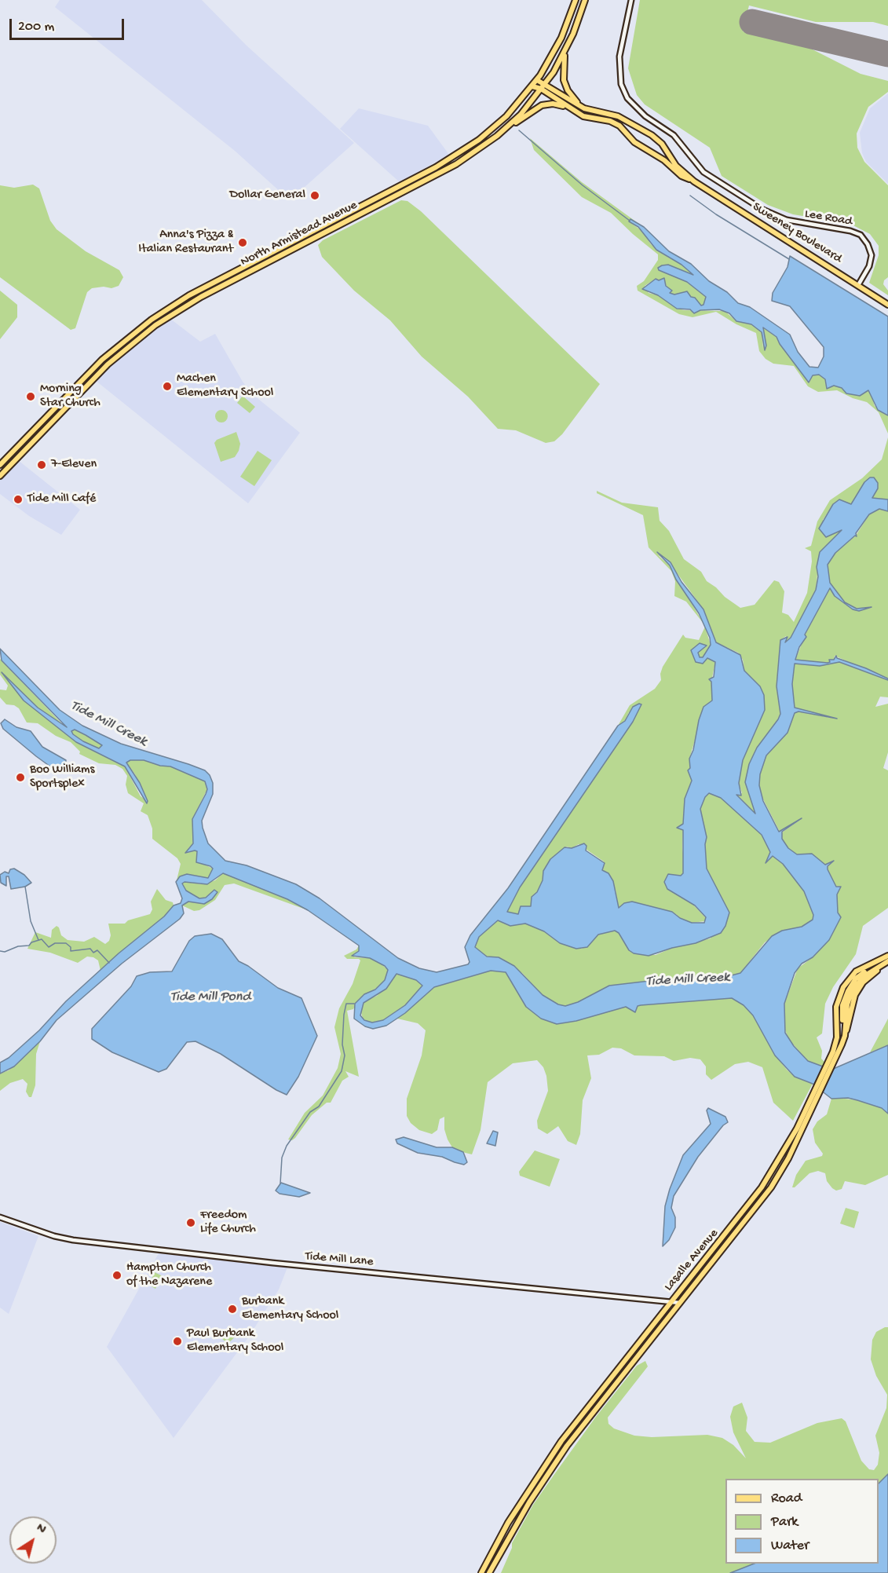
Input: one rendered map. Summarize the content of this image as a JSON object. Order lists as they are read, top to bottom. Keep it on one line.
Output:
{"streets":{"main road":["Sweeney Boulevard","North Armistead Avenue","Lasalle Avenue"],"street":["Lee Road","Tide Mill Lane"]},"crossings":[["Lee Road","Sweeney Boulevard"],["Sweeney Boulevard","North Armistead Avenue"],["Tide Mill Lane","Lasalle Avenue"]],"water":["Tide Mill Creek","Tide Mill Pond"],"places":["Dollar General","Anna's Pizza & Italian Restaurant","Machen Elementary School","Morning Star Church","7-Eleven","Tide Mill Café","Boo Williams Sportsplex","Freedom Life Church","Hampton Church of the Nazarene","Burbank Elementary School","Paul Burbank Elementary School"],"legend":["Road","Park","Water"],"scale_bar":"200 m","north":"top right"}
